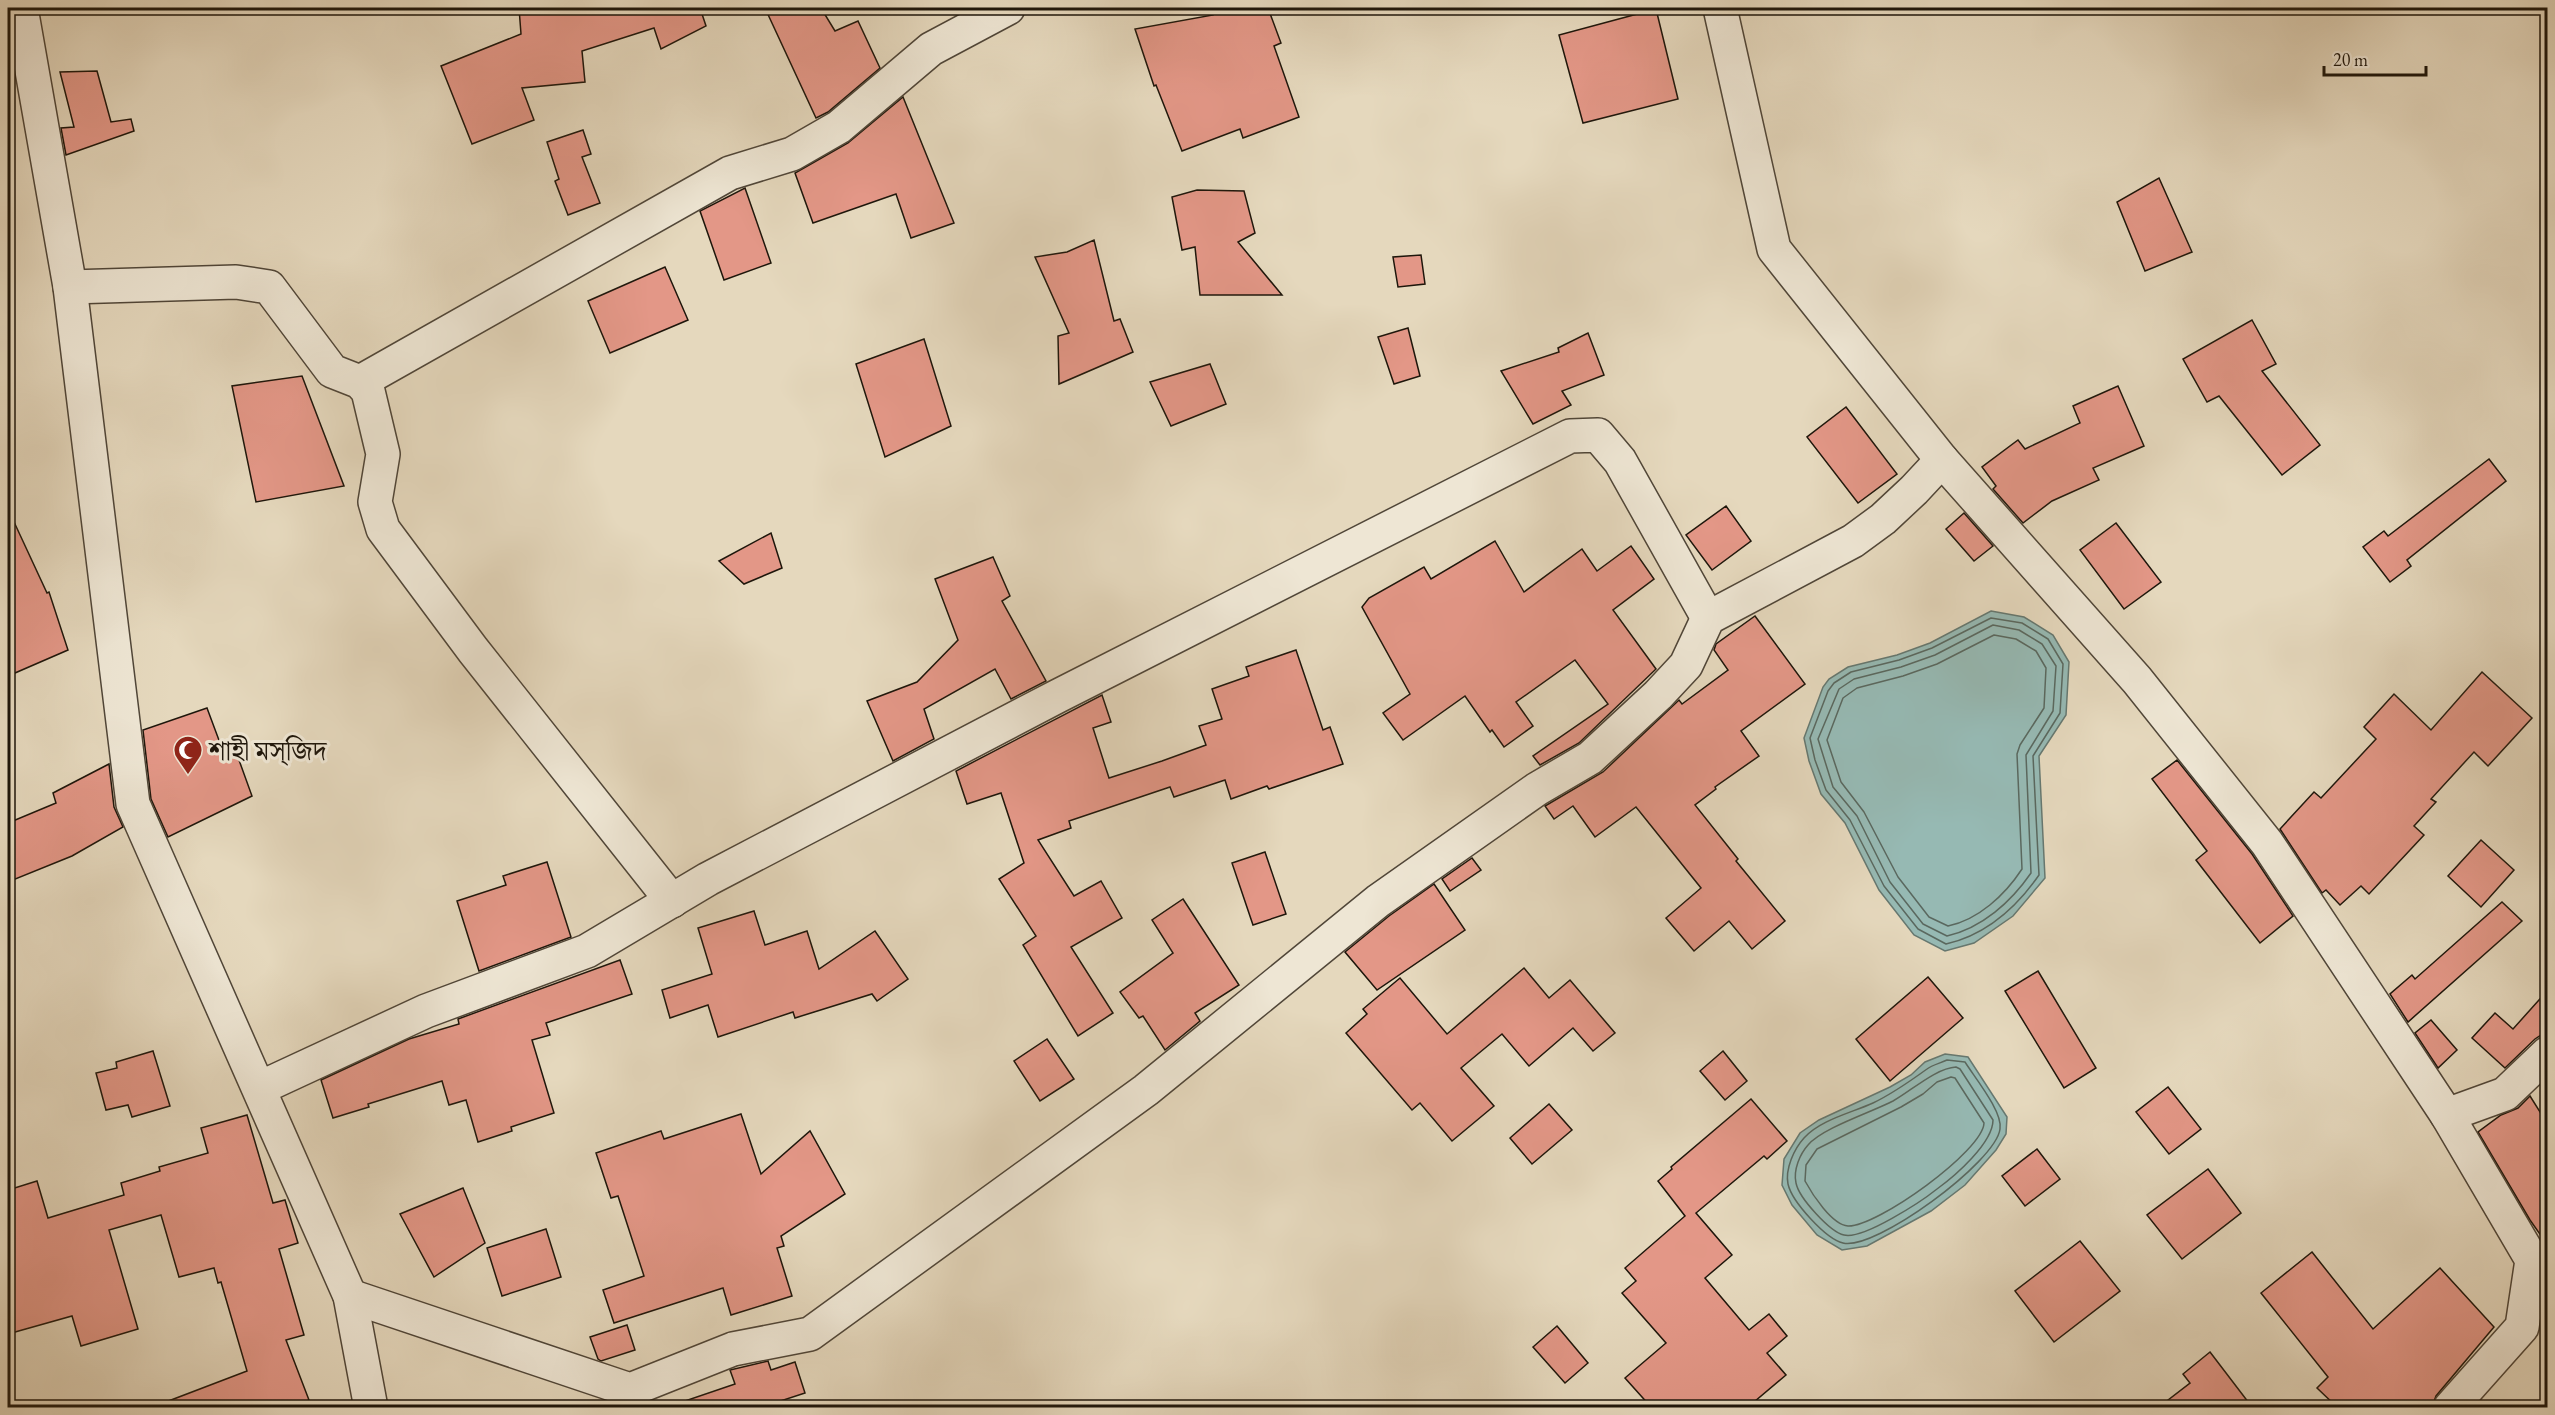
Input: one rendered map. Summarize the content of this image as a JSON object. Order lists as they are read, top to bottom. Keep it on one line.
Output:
{"places":{"mosque":["শাহী মস্জিদ"]},"scale_bar":"20 m"}
